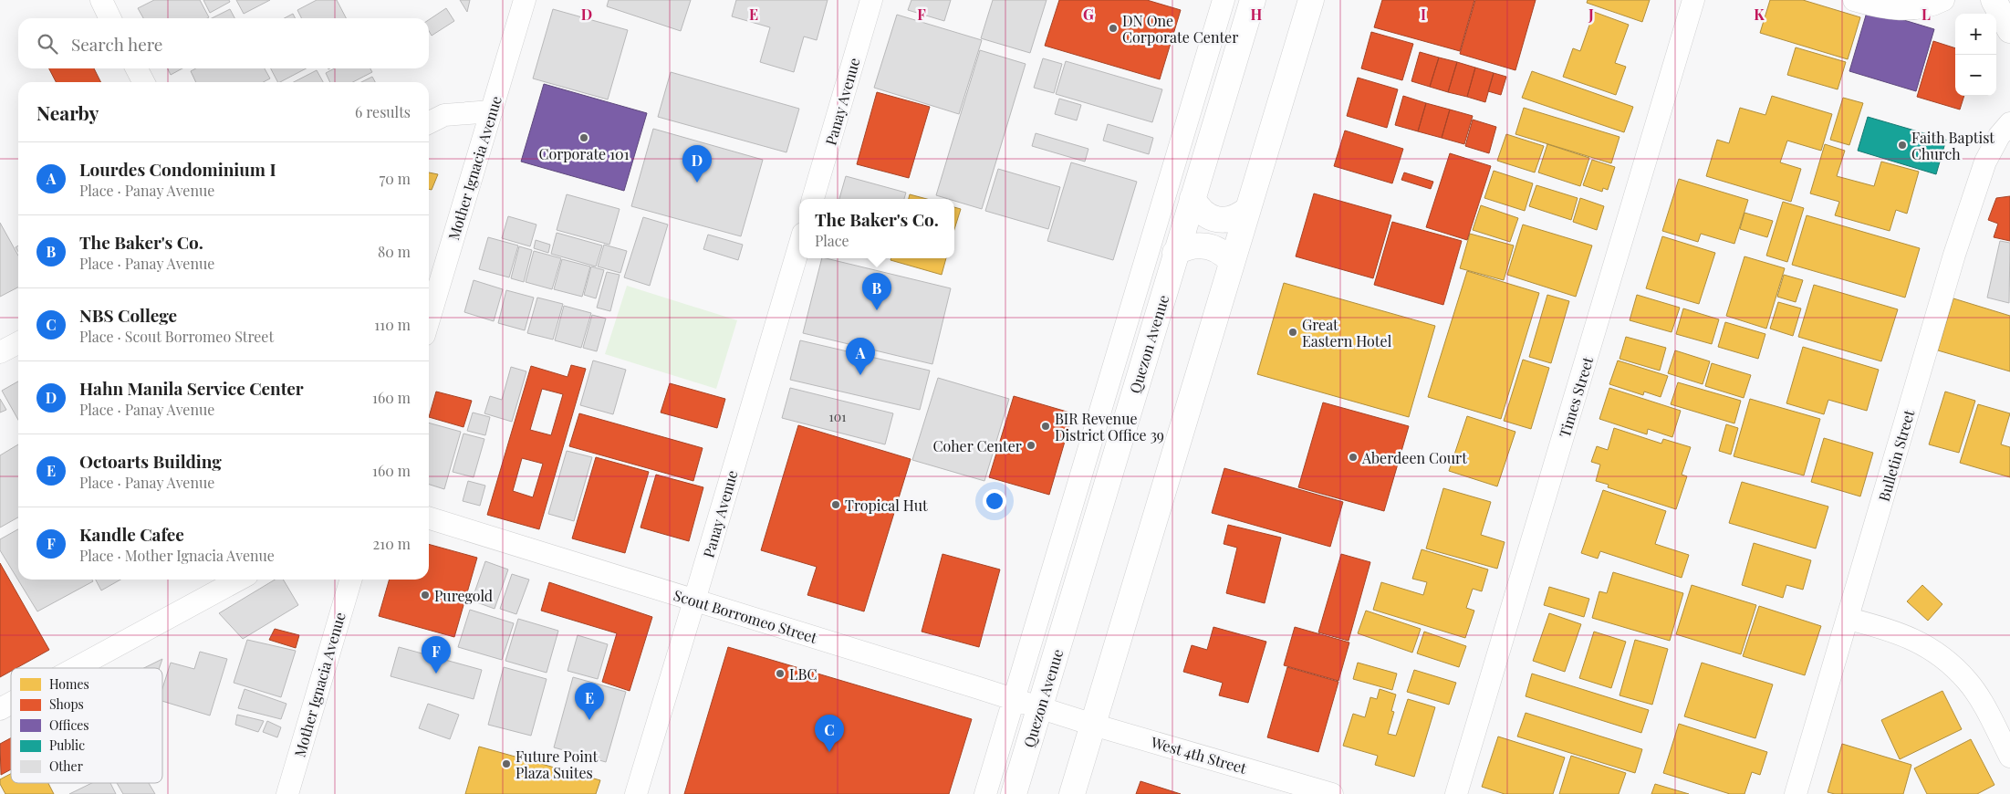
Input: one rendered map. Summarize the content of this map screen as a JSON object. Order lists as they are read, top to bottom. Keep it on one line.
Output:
{"streets":{"main road":["Quezon Avenue"],"street":["Panay Avenue","Mother Ignacia Avenue","Times Street","Bulletin Street","Scout Borromeo Street","West 4th Street"]},"crossings":[["Panay Avenue","Scout Borromeo Street"],["Quezon Avenue","Scout Borromeo Street"],["Scout Borromeo Street","West 4th Street"]],"places":["DN One Corporate Center","Corporate 101","Faith Baptist Church","Great Eastern Hotel","BIR Revenue District Office 39","Coher Center","Aberdeen Court","Tropical Hut","Puregold","LBC","Future Point Plaza Suites"],"house_numbers":["101"],"legend":["Homes","Shops","Offices","Public","Other"],"page":{"map_buttons":["+","−"],"search":"Search here","heading":["Nearby","6 results"],"list":[{"mark":"A","name":"Lourdes Condominium I","note":"Place · Panay Avenue","value":"70 m"},{"mark":"B","name":"The Baker's Co.","note":"Place · Panay Avenue","value":"80 m"},{"mark":"C","name":"NBS College","note":"Place · Scout Borromeo Street","value":"110 m"},{"mark":"D","name":"Hahn Manila Service Center","note":"Place · Panay Avenue","value":"160 m"},{"mark":"E","name":"Octoarts Building","note":"Place · Panay Avenue","value":"160 m"},{"mark":"F","name":"Kandle Cafee","note":"Place · Mother Ignacia Avenue","value":"210 m"}],"pins":["D","B","A","F","E","C"],"popup":["The Baker's Co.","Place"]},"grid":{"columns":["D","E","F","G","H","I","J","K","L"]}}
